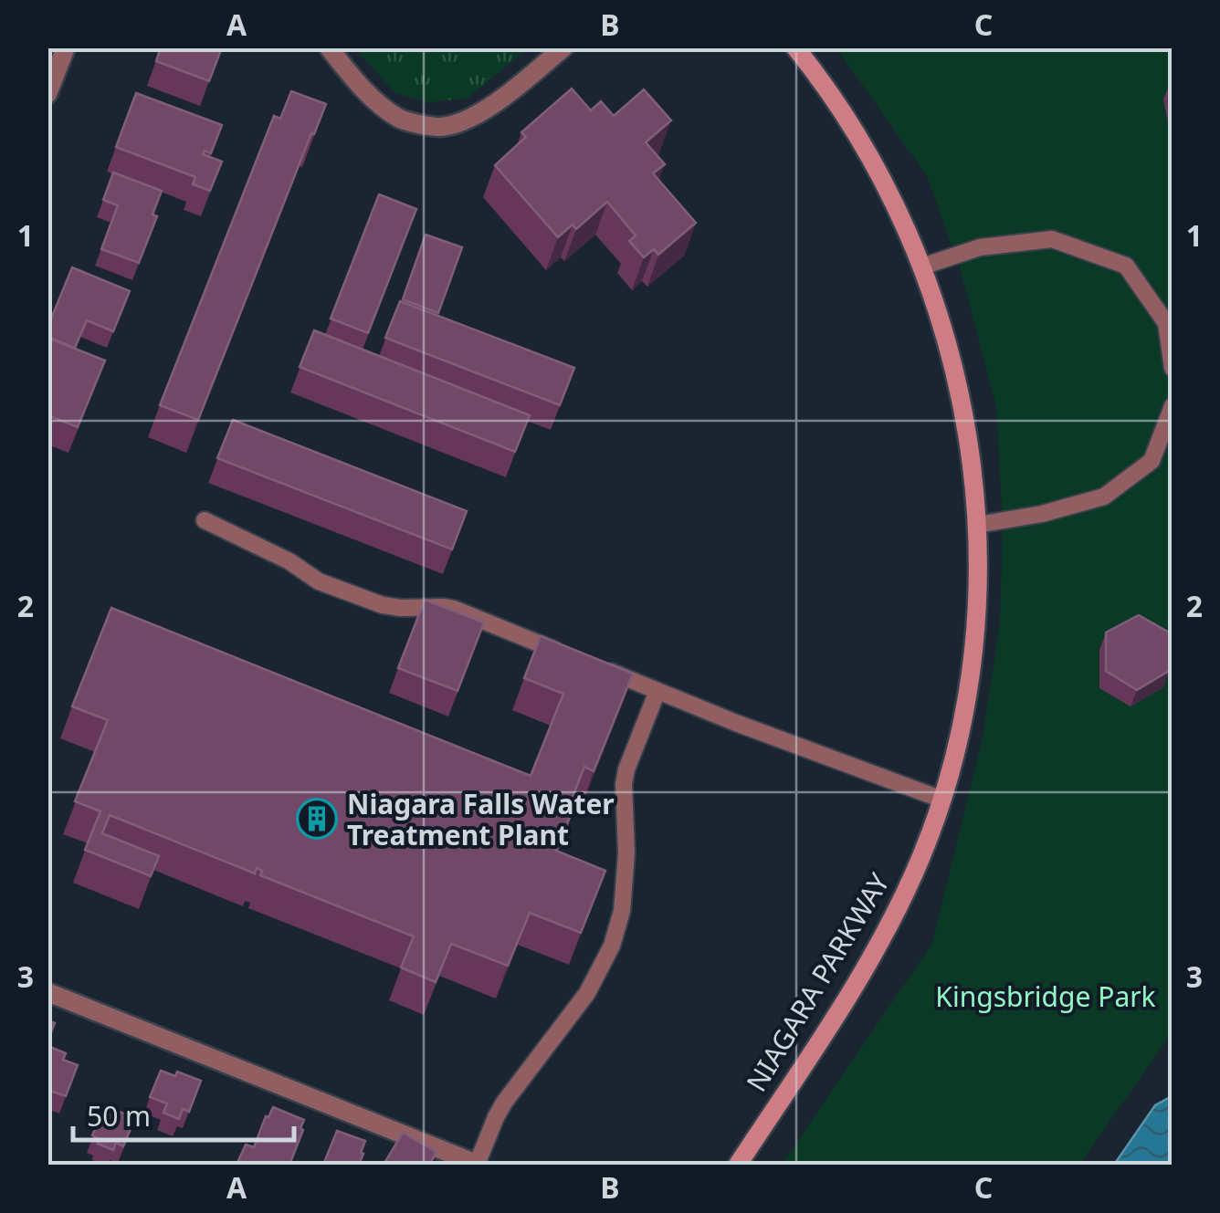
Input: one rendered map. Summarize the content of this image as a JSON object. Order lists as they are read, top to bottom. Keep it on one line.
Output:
{"streets":{"main road":["NIAGARA PARKWAY"]},"parks":["Kingsbridge Park"],"places":{"building":["Niagara Falls Water Treatment Plant"]},"scale_bar":"50 m","grid":{"columns":["A","B","C"],"rows":["1","2","3"]}}
